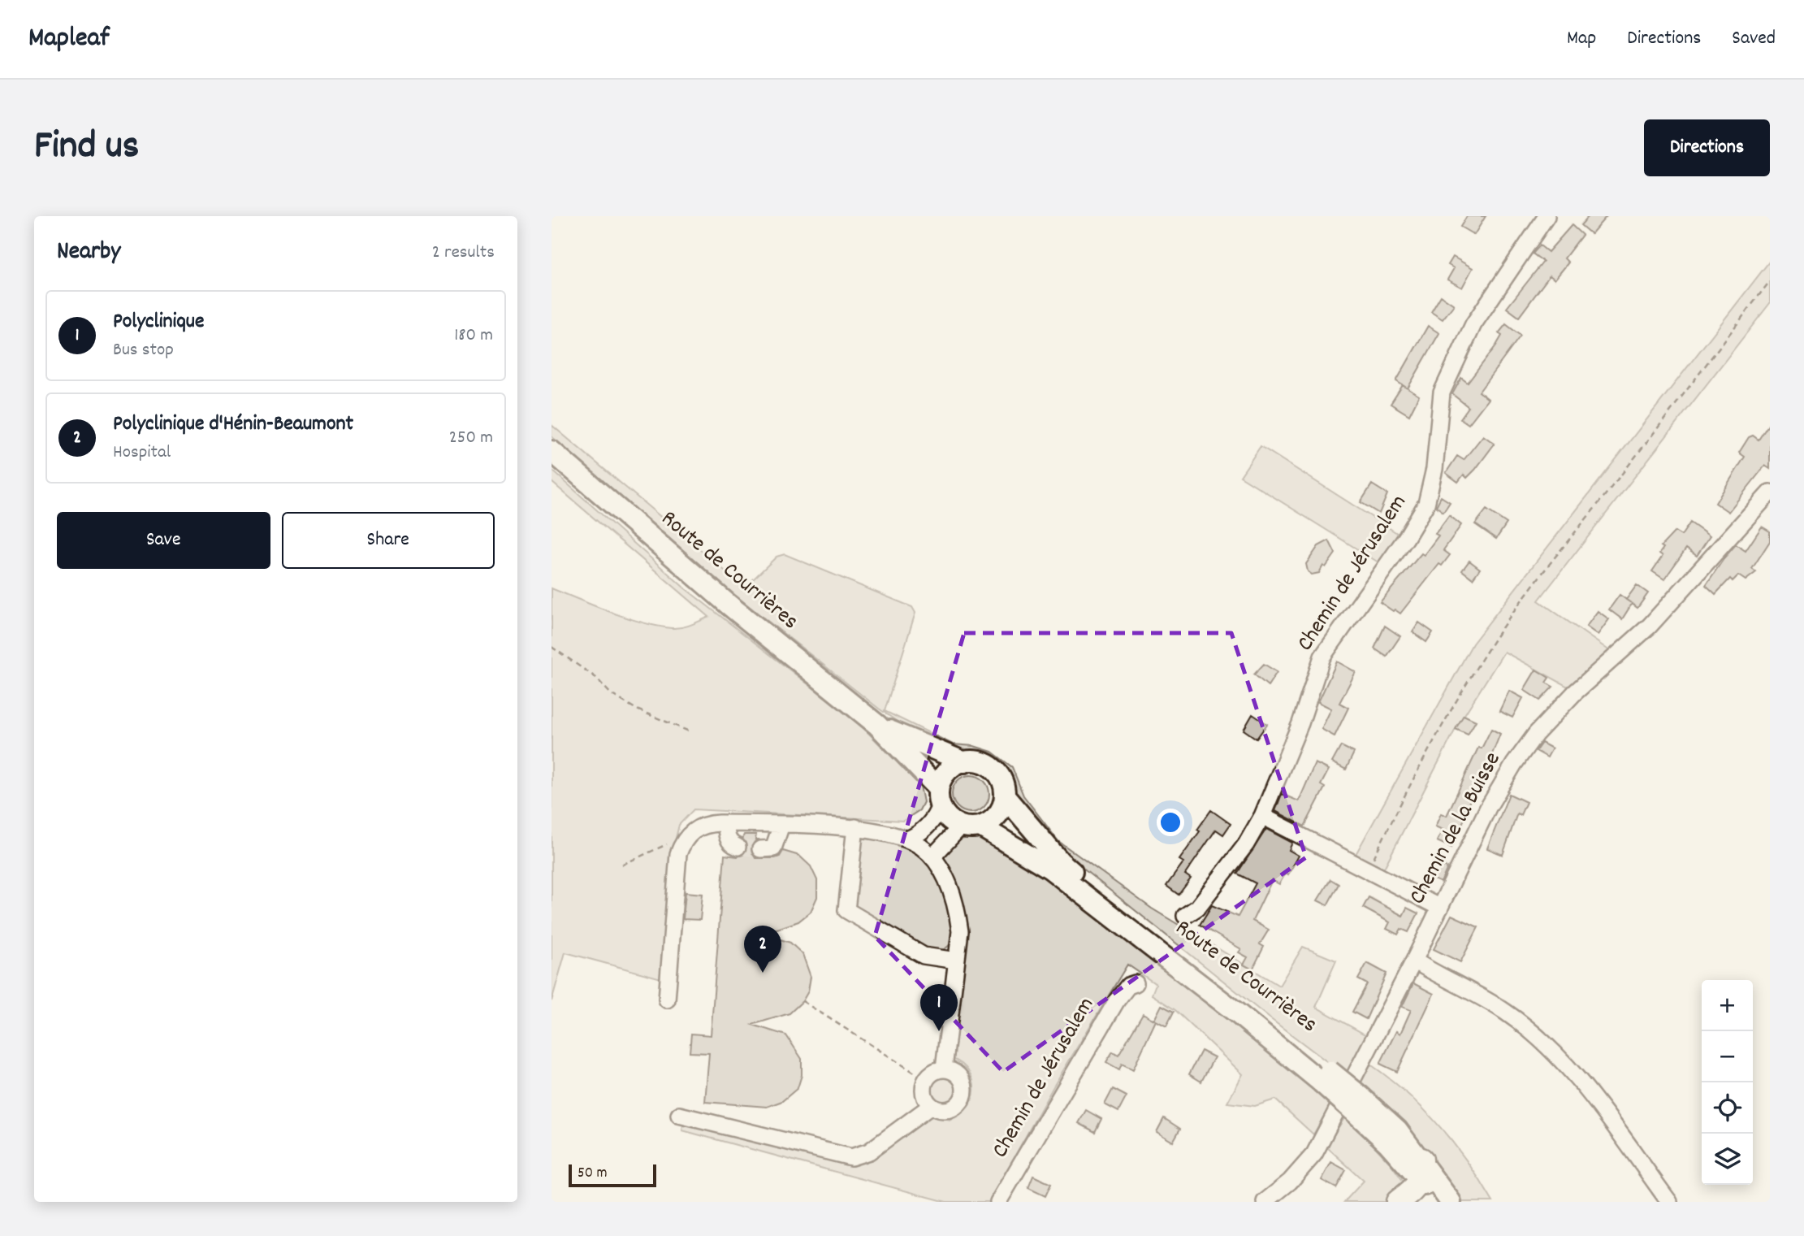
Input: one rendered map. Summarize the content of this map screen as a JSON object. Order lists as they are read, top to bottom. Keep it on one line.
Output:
{"streets":{"main road":["Route de Courrières"],"street":["Chemin de Jérusalem","Chemin de la Buisse"]},"scale_bar":"50 m","page":{"header":"Mapleaf","nav":["Map","Directions","Saved"],"title":"Find us","buttons":["Directions",["Save","Share"]],"heading":["Nearby","2 results"],"list":[{"mark":"1","name":"Polyclinique","note":"Bus stop","value":"180 m"},{"mark":"2","name":"Polyclinique d'Hénin-Beaumont","note":"Hospital","value":"250 m"}],"pins":["2","1"],"map_buttons":["+","−"],"scale":"50 m"}}
